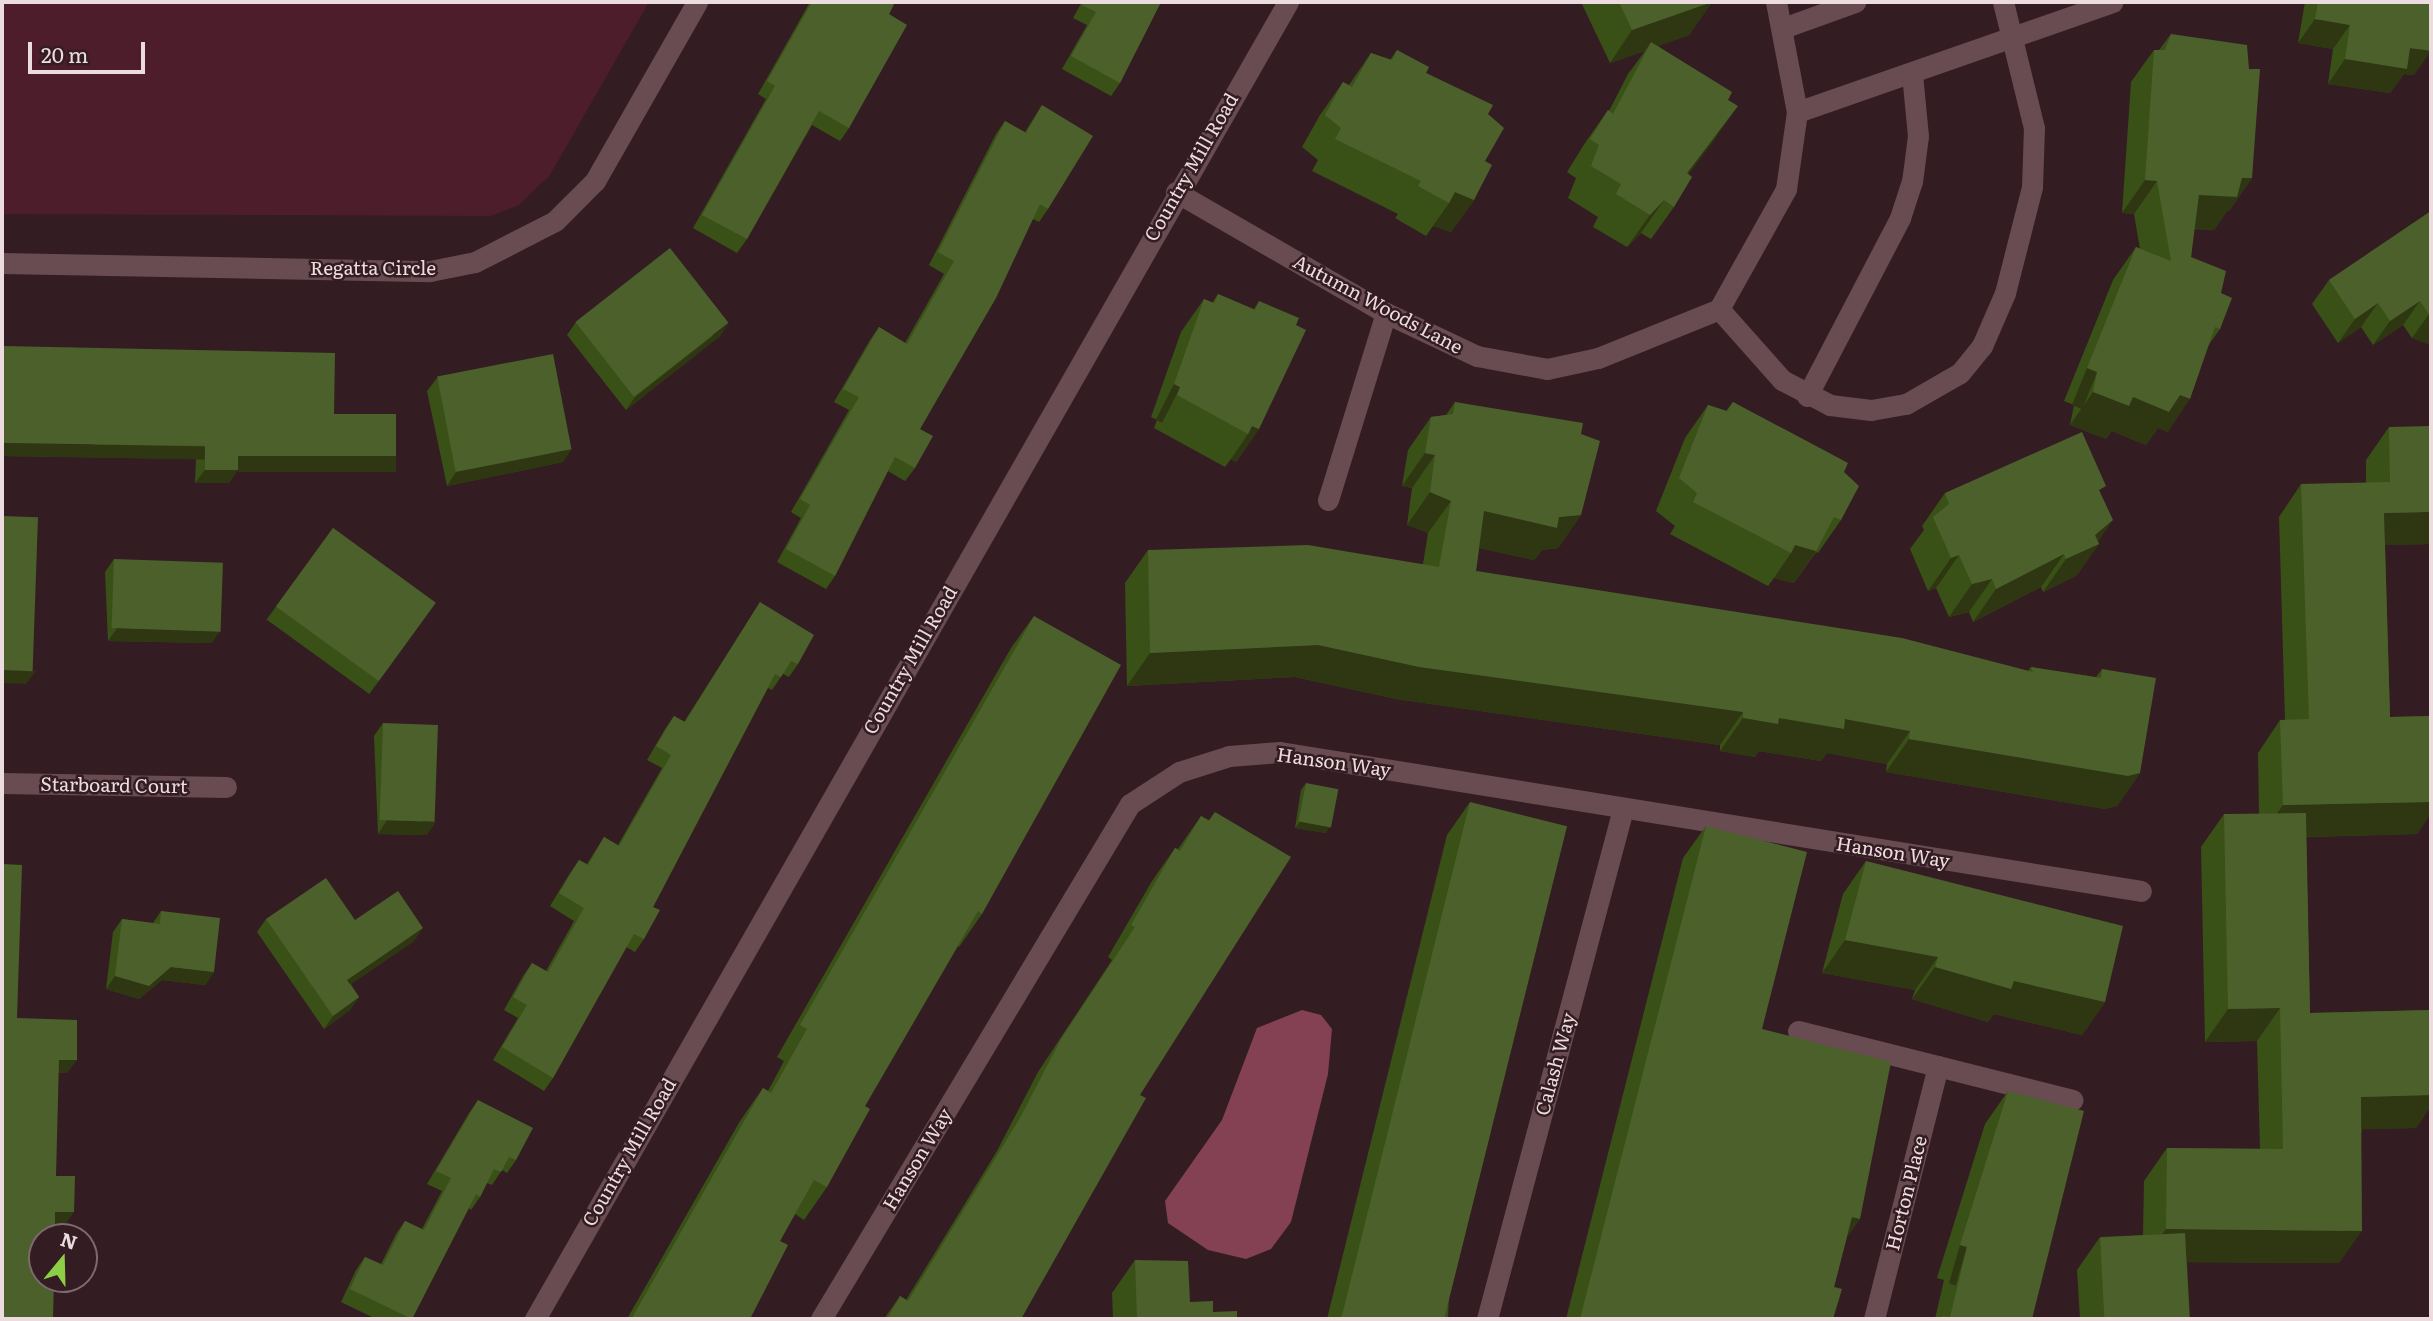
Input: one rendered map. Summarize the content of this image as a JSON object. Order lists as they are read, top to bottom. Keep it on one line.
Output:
{"streets":{"street":["Country Mill Road","Regatta Circle","Autumn Woods Lane","Hanson Way","Starboard Court","Calash Way","Horton Place"]},"crossings":[["Country Mill Road","Autumn Woods Lane"],["Hanson Way","Calash Way"]],"scale_bar":"20 m","north":"top"}
